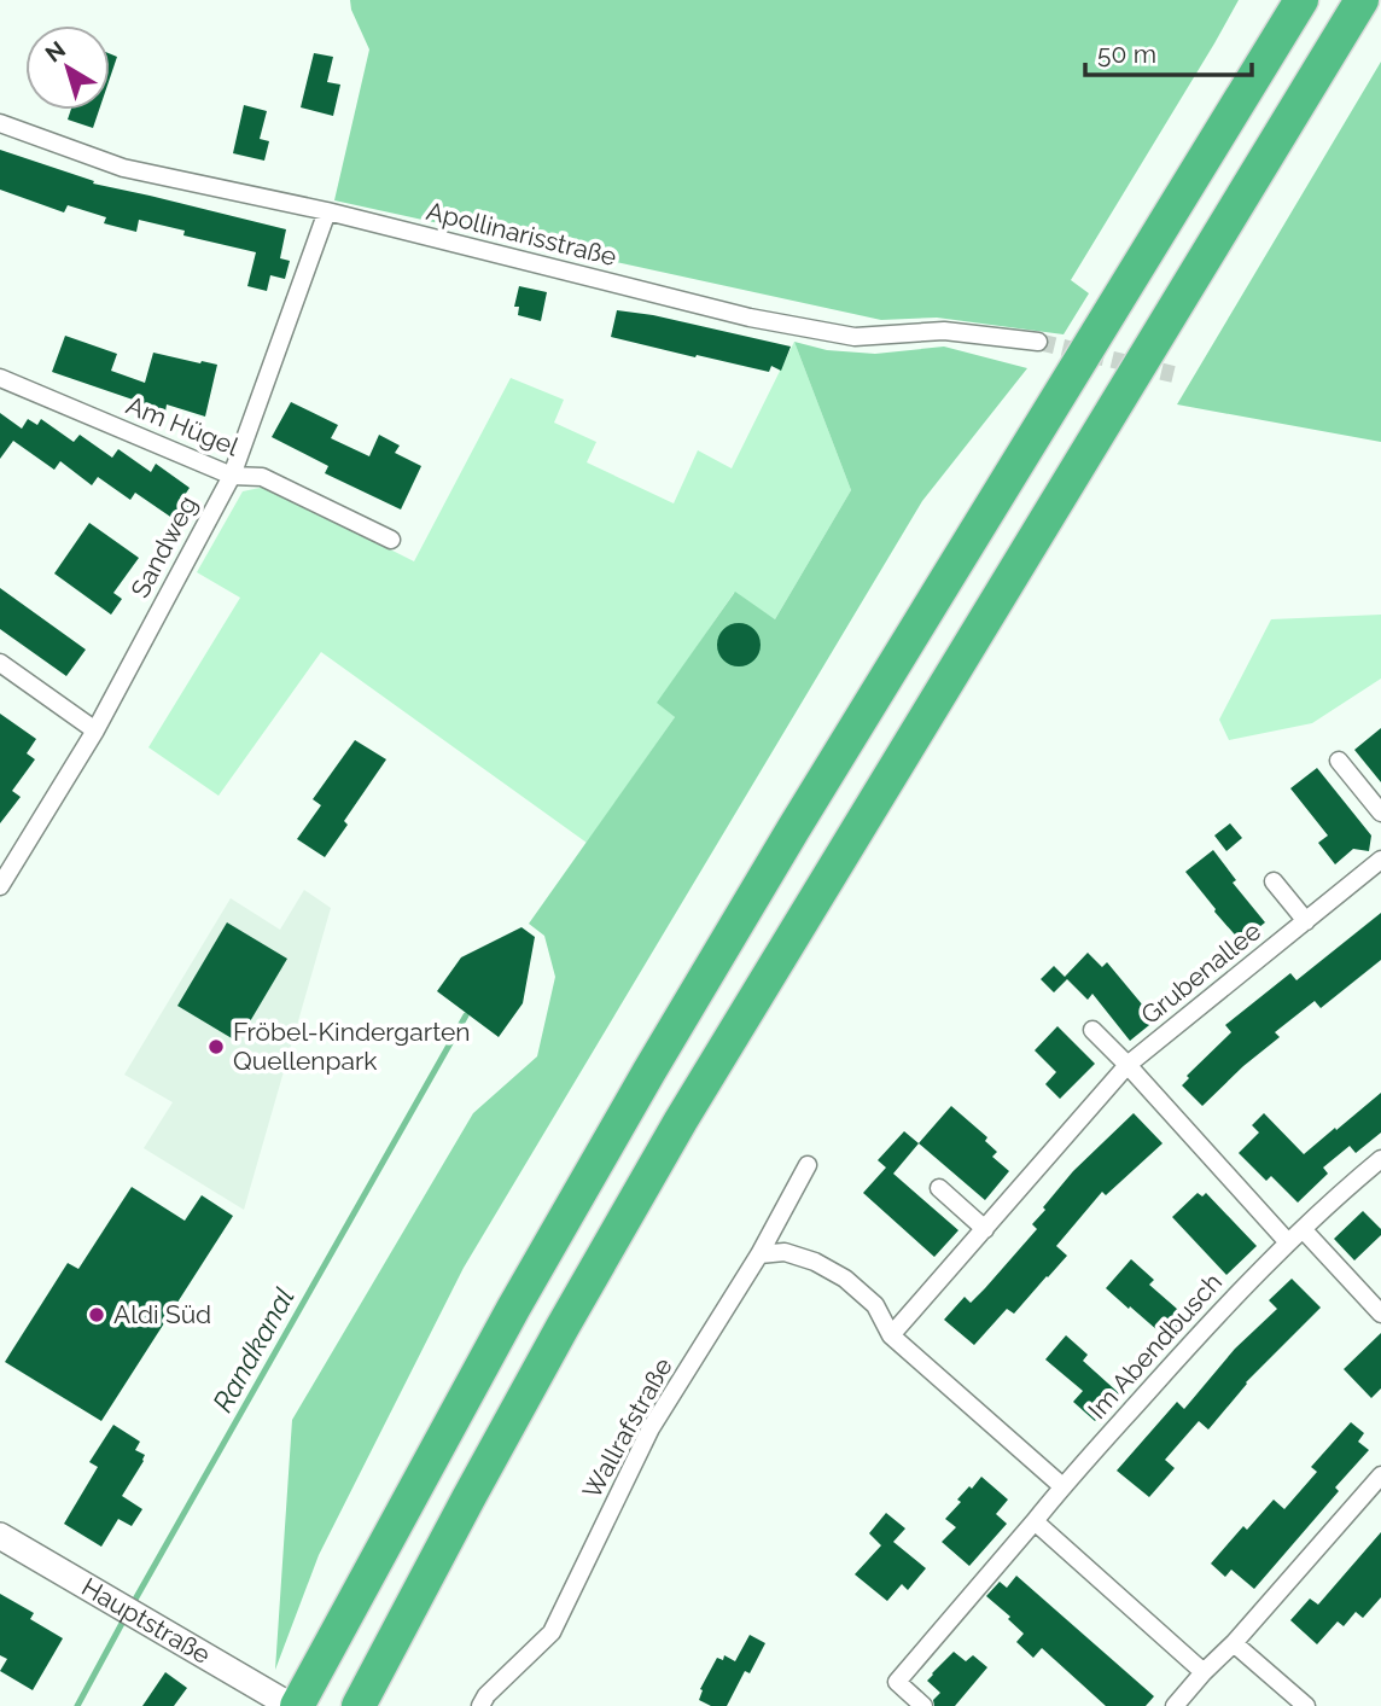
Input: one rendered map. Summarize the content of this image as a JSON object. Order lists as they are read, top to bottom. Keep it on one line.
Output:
{"streets":{"main road":["Hauptstraße"],"street":["Apollinarisstraße","Am Hügel","Sandweg","Grubenallee","Im Abendbusch","Wallrafstraße"]},"crossings":[["Apollinarisstraße","Sandweg"],["Am Hügel","Sandweg"]],"water":["Randkanal"],"places":["Fröbel-Kindergarten Quellenpark","Aldi Süd"],"scale_bar":"50 m","north":"top left"}
